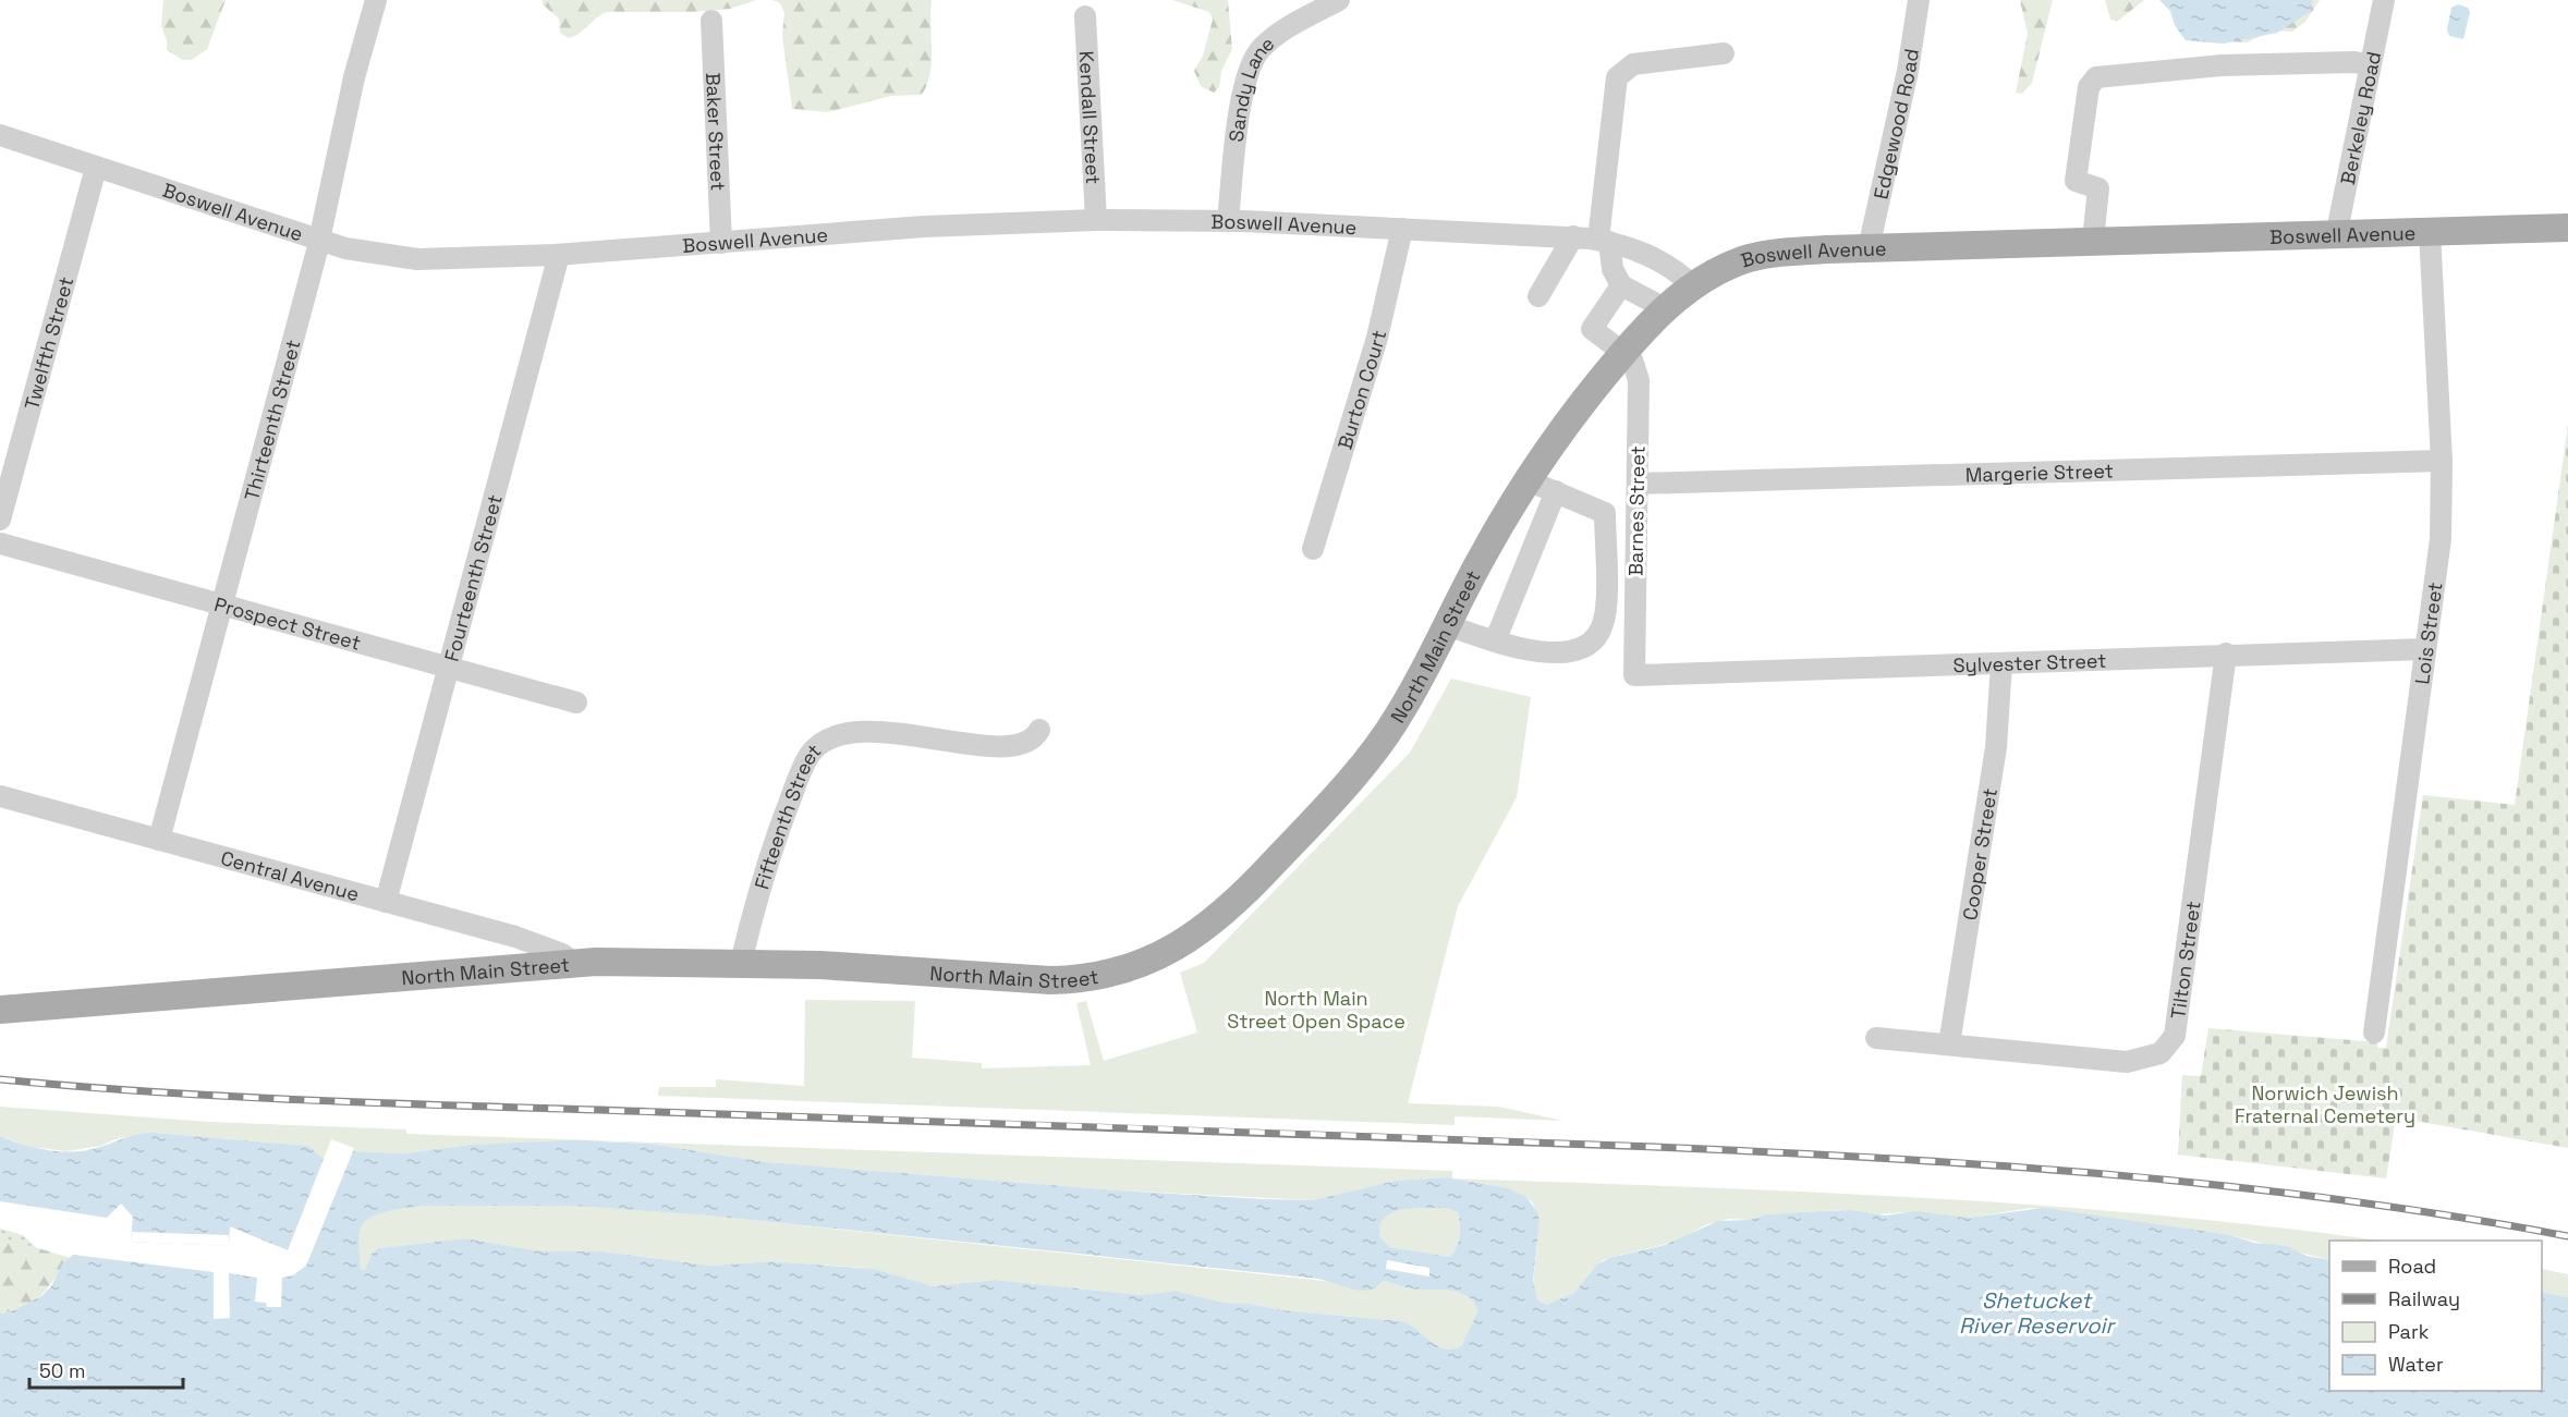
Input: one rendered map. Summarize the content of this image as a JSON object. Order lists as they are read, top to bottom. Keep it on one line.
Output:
{"streets":{"main road":["Boswell Avenue","North Main Street"],"street":["Sandy Lane","Berkeley Road","Kendall Street","Edgewood Road","Baker Street","Twelfth Street","Burton Court","Thirteenth Street","Margerie Street","Barnes Street","Fourteenth Street","Prospect Street","Lois Street","Sylvester Street","Fifteenth Street","Cooper Street","Central Avenue","Tilton Street"]},"crossings":[["Sandy Lane","Boswell Avenue"],["Berkeley Road","Boswell Avenue"],["Kendall Street","Boswell Avenue"],["Edgewood Road","Boswell Avenue"],["Baker Street","Boswell Avenue"],["Boswell Avenue","Twelfth Street"],["Boswell Avenue","Burton Court"],["Boswell Avenue","Thirteenth Street"],["Boswell Avenue","Fourteenth Street"],["Boswell Avenue","Lois Street"],["Boswell Avenue","North Main Street"],["Thirteenth Street","Prospect Street"],["Thirteenth Street","Central Avenue"],["Margerie Street","Barnes Street"],["Margerie Street","Lois Street"],["Barnes Street","North Main Street"],["Barnes Street","Sylvester Street"],["Fourteenth Street","Prospect Street"],["Fourteenth Street","Central Avenue"],["Lois Street","Sylvester Street"],["North Main Street","Fifteenth Street"],["North Main Street","Central Avenue"],["Sylvester Street","Cooper Street"],["Sylvester Street","Tilton Street"],["Cooper Street","Tilton Street"]],"water":["Shetucket River Reservoir"],"parks":["North Main Street Open Space","Norwich Jewish Fraternal Cemetery"],"legend":["Road","Railway","Park","Water"],"scale_bar":"50 m"}
